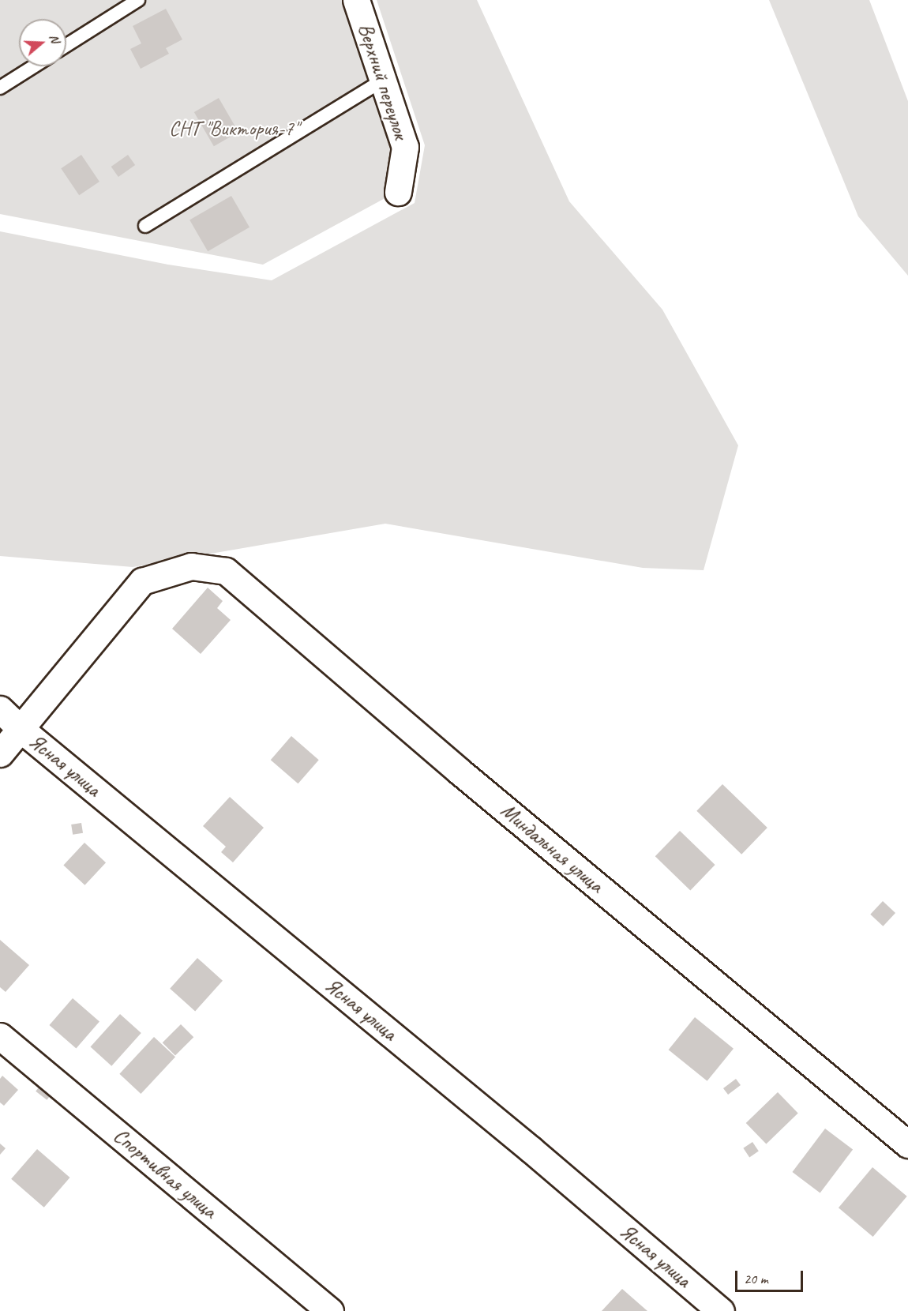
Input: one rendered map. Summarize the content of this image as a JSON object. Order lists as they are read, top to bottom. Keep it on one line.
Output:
{"streets":{"street":["Верхний переулок","Ясная улица","Миндальная улица","Спортивная улица"]},"crossings":[["Ясная улица","Миндальная улица"]],"parks":["СНТ \"Виктория-7\""],"scale_bar":"20 m","north":"right"}
